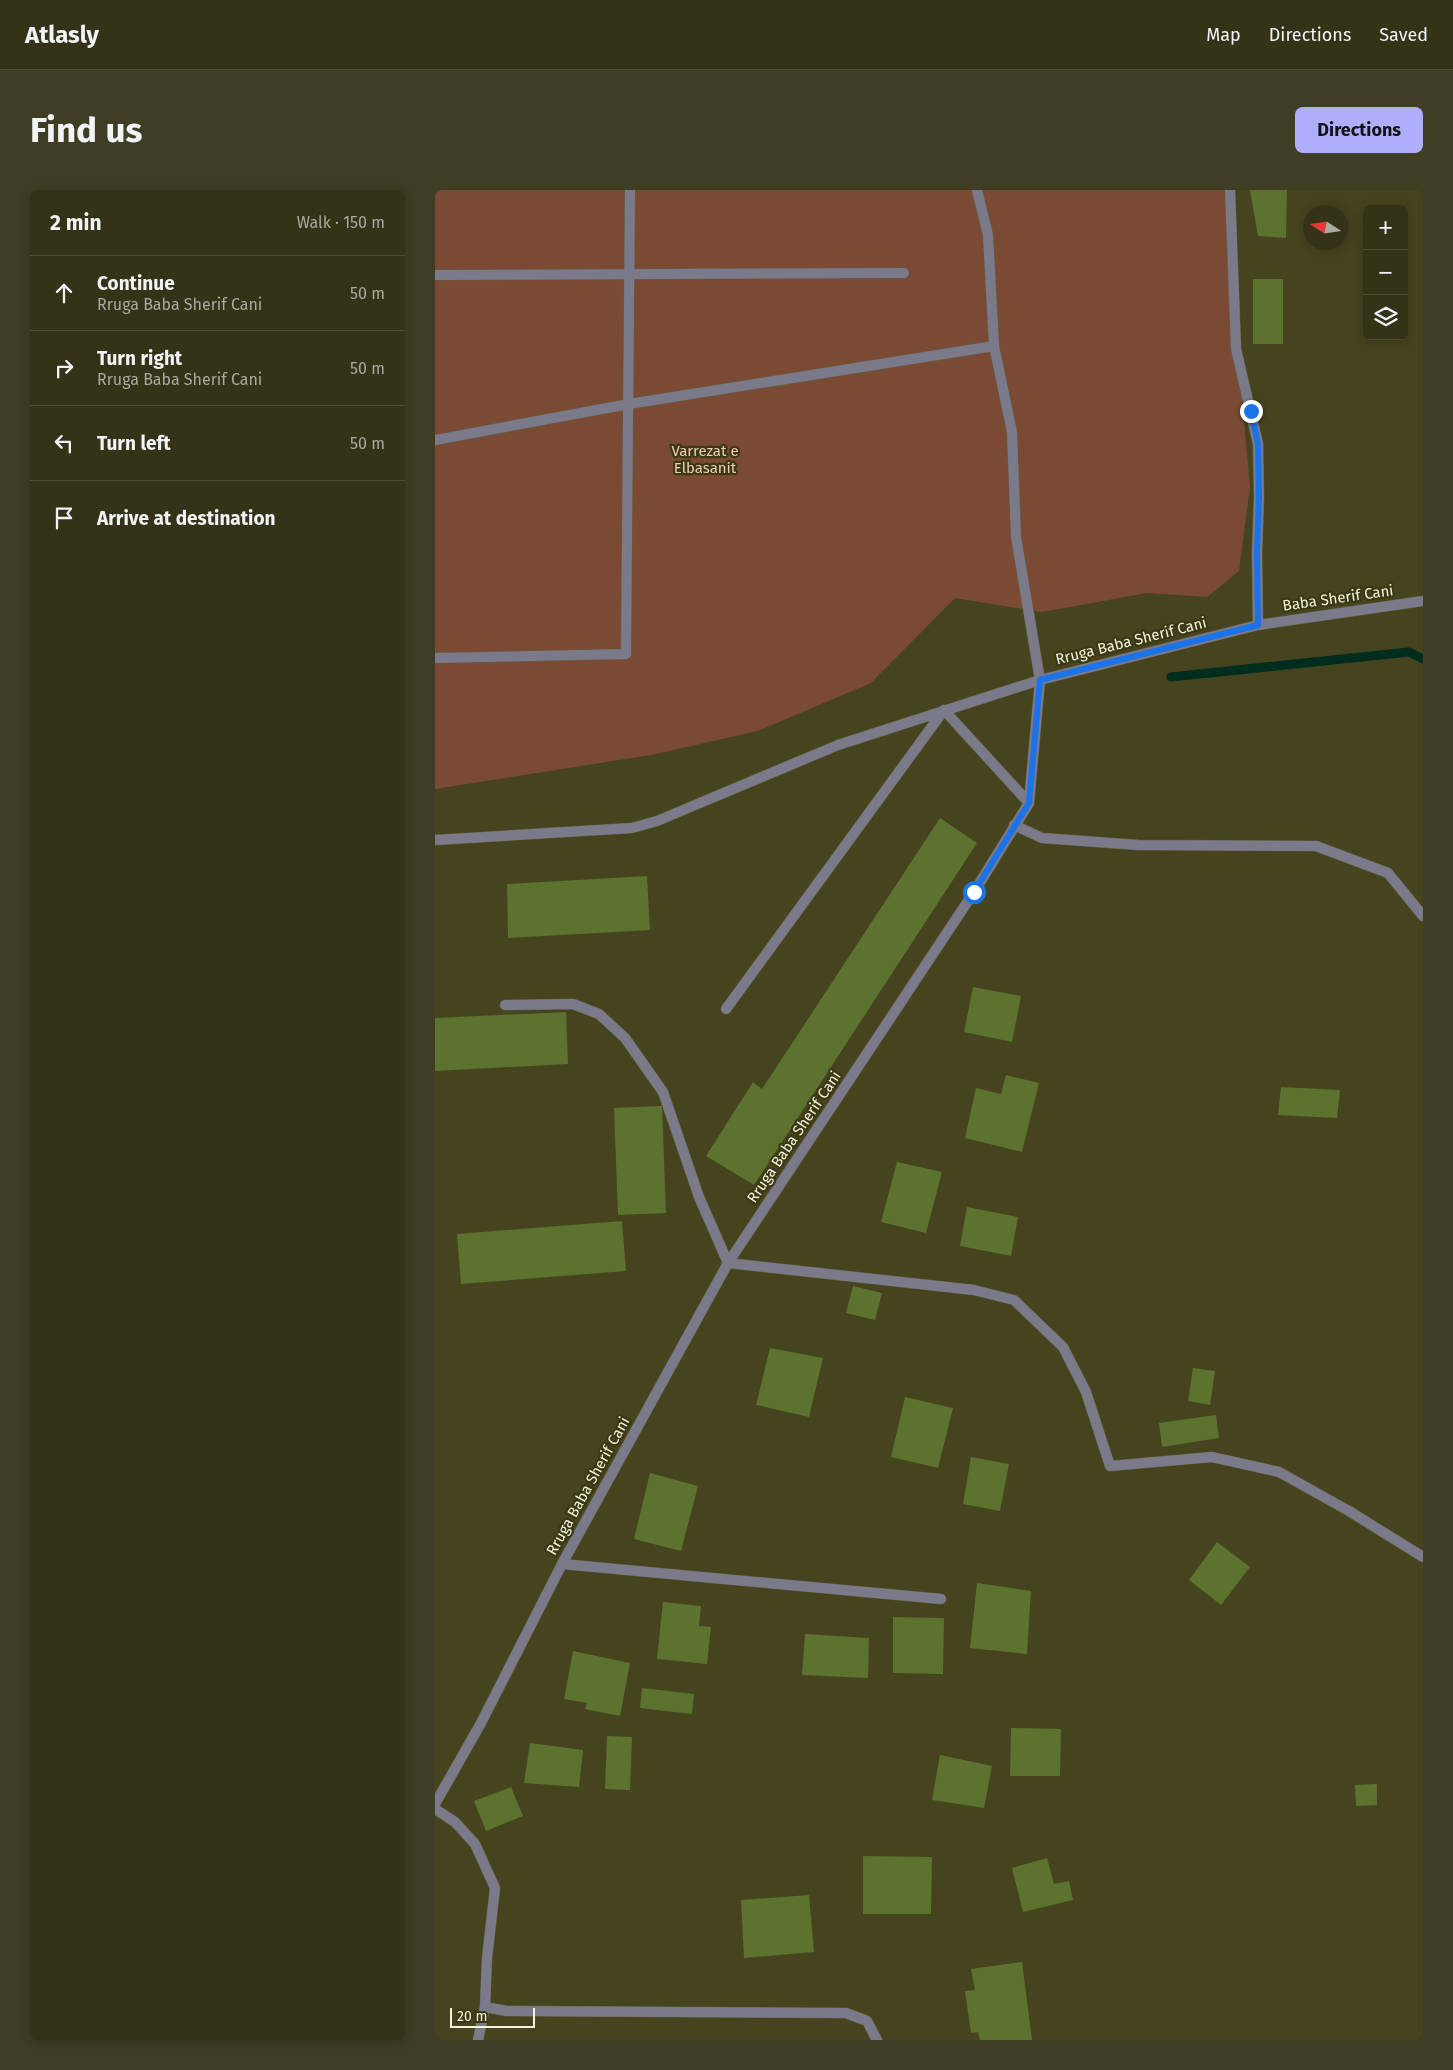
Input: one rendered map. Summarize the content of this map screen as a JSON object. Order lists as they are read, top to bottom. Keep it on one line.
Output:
{"streets":{"street":["Baba Sherif Cani","Rruga Baba Sherif Cani"]},"crossings":[["Baba Sherif Cani","Rruga Baba Sherif Cani"]],"parks":["Varrezat e Elbasanit"],"scale_bar":"20 m","north":"left","page":{"header":"Atlasly","nav":["Map","Directions","Saved"],"buttons":"Directions","title":"Find us","heading":["2 min","Walk · 150 m"],"map_buttons":["+","−"],"list":[["Continue","Rruga Baba Sherif Cani","50 m"],["Turn right","Rruga Baba Sherif Cani","50 m"],["Turn left","50 m"],"Arrive at destination"],"scale":"20 m"}}
